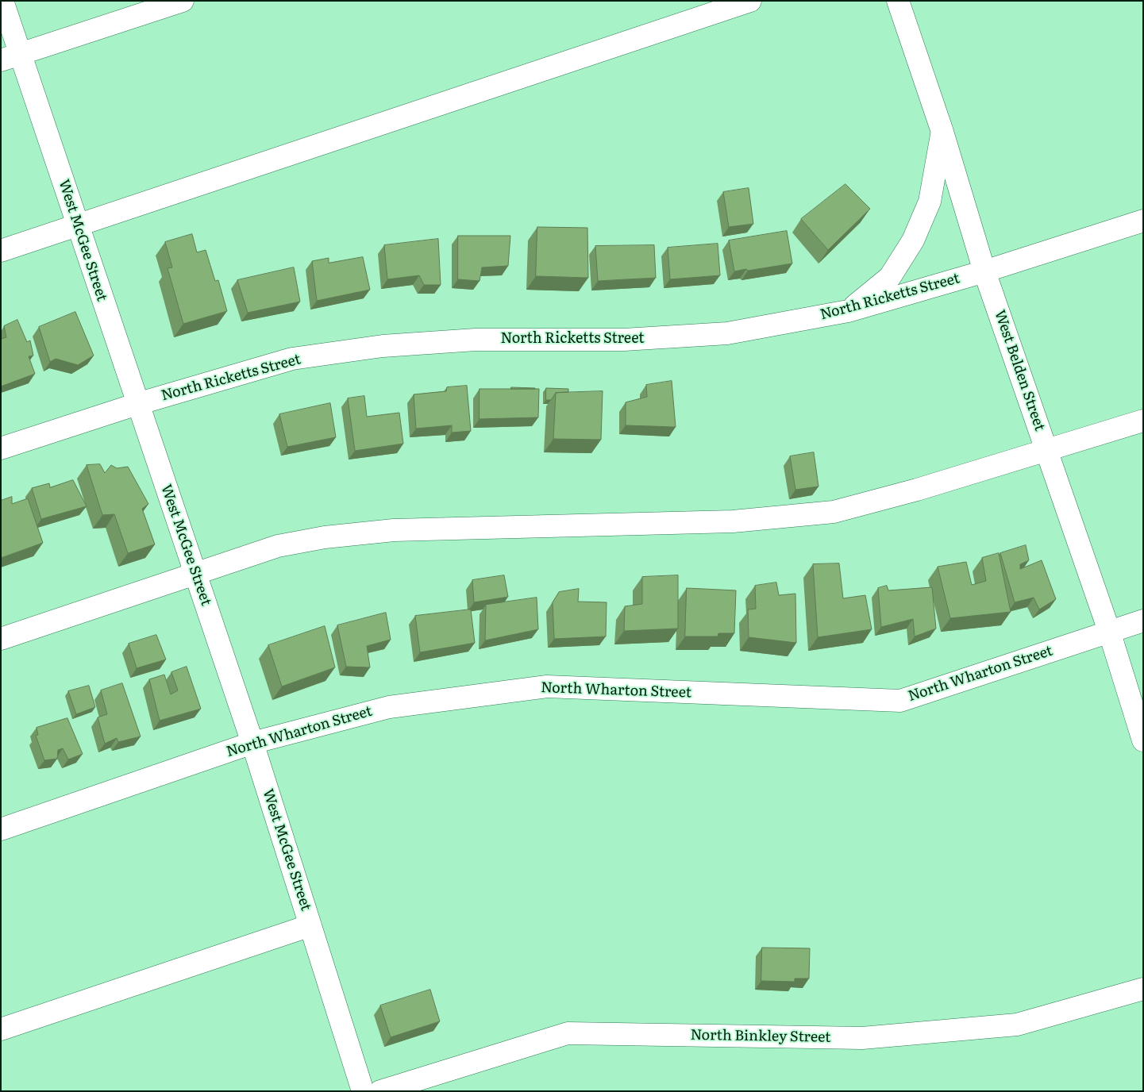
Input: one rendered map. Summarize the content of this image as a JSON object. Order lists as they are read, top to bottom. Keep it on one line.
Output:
{"streets":{"street":["West McGee Street","North Ricketts Street","West Belden Street","North Wharton Street","North Binkley Street"]},"crossings":[["West McGee Street","North Ricketts Street"],["West McGee Street","North Wharton Street"],["North Ricketts Street","West Belden Street"],["West Belden Street","North Wharton Street"]]}
